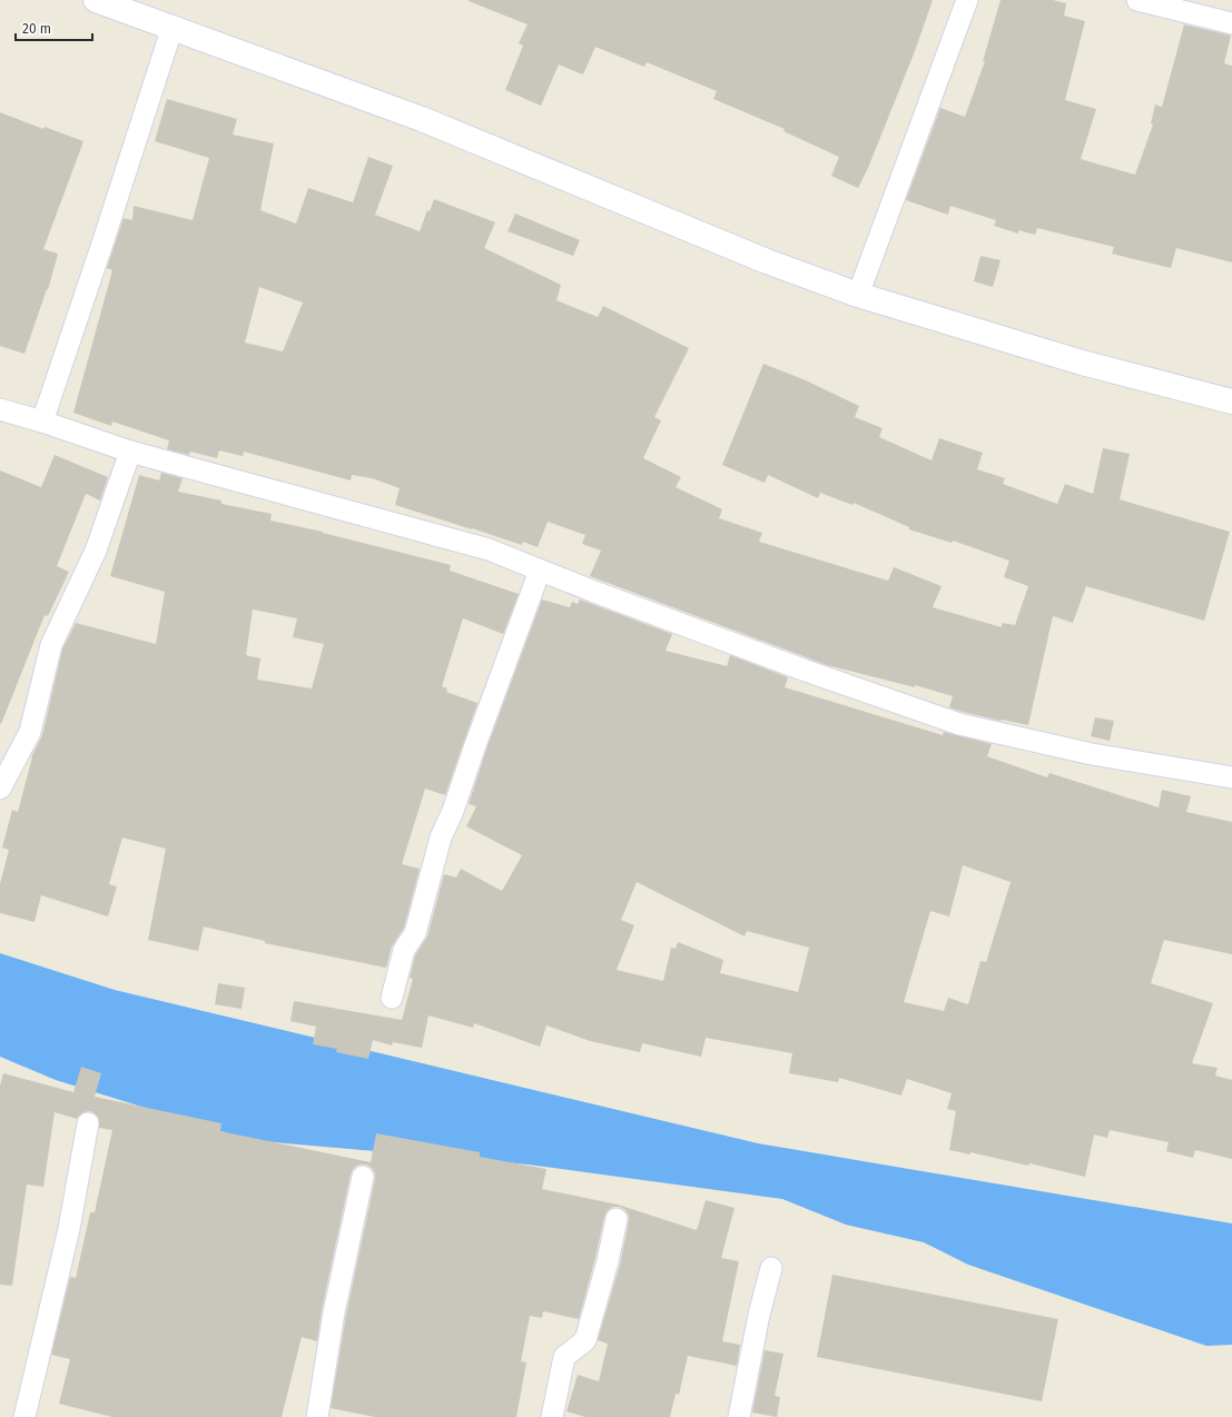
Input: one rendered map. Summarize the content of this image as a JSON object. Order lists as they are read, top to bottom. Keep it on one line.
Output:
{"scale_bar":"20 m"}
